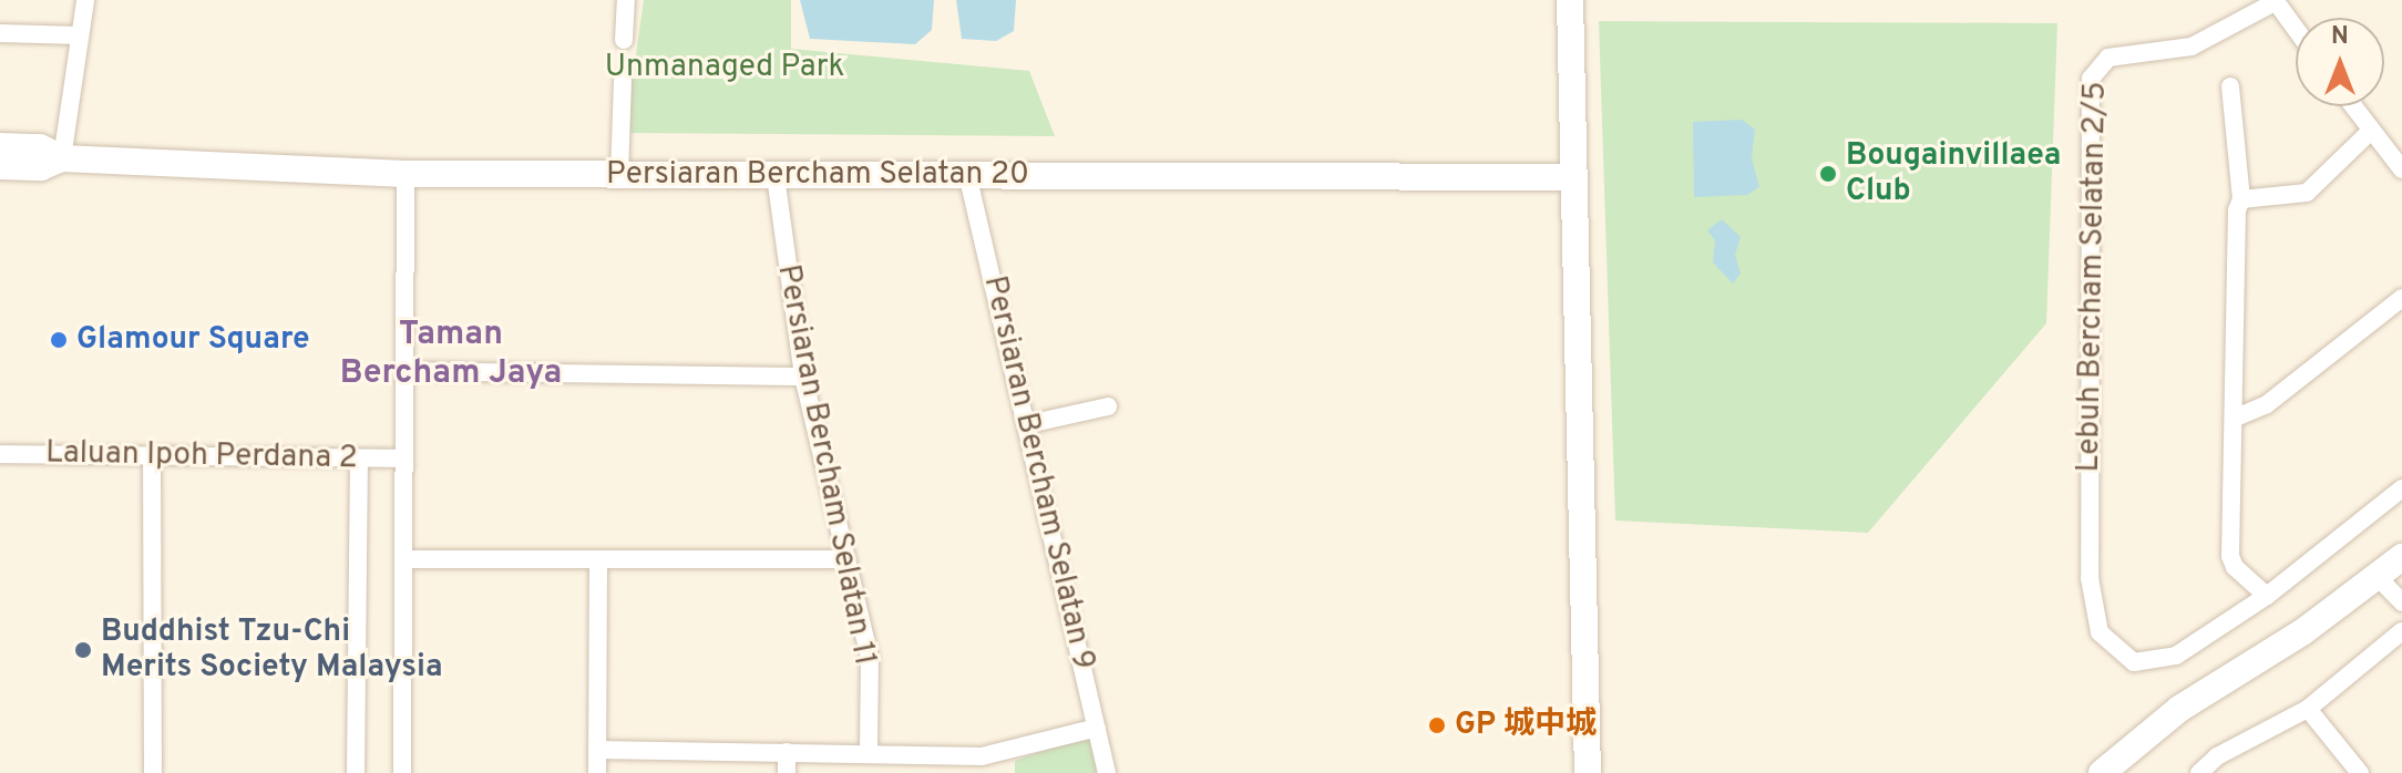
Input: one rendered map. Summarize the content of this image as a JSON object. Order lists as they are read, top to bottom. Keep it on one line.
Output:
{"streets":{"street":["Persiaran Bercham Selatan 20","Lebuh Bercham Selatan 2/5","Laluan Ipoh Perdana 2","Persiaran Bercham Selatan 11","Persiaran Bercham Selatan 9"]},"crossings":[["Persiaran Bercham Selatan 20","Persiaran Bercham Selatan 11"],["Persiaran Bercham Selatan 20","Persiaran Bercham Selatan 9"]],"districts":["Taman Bercham Jaya"],"parks":["Unmanaged Park"],"places":["Bougainvillaea Club","Glamour Square","Buddhist Tzu-Chi Merits Society Malaysia","GP 城中城"],"north":"top"}
